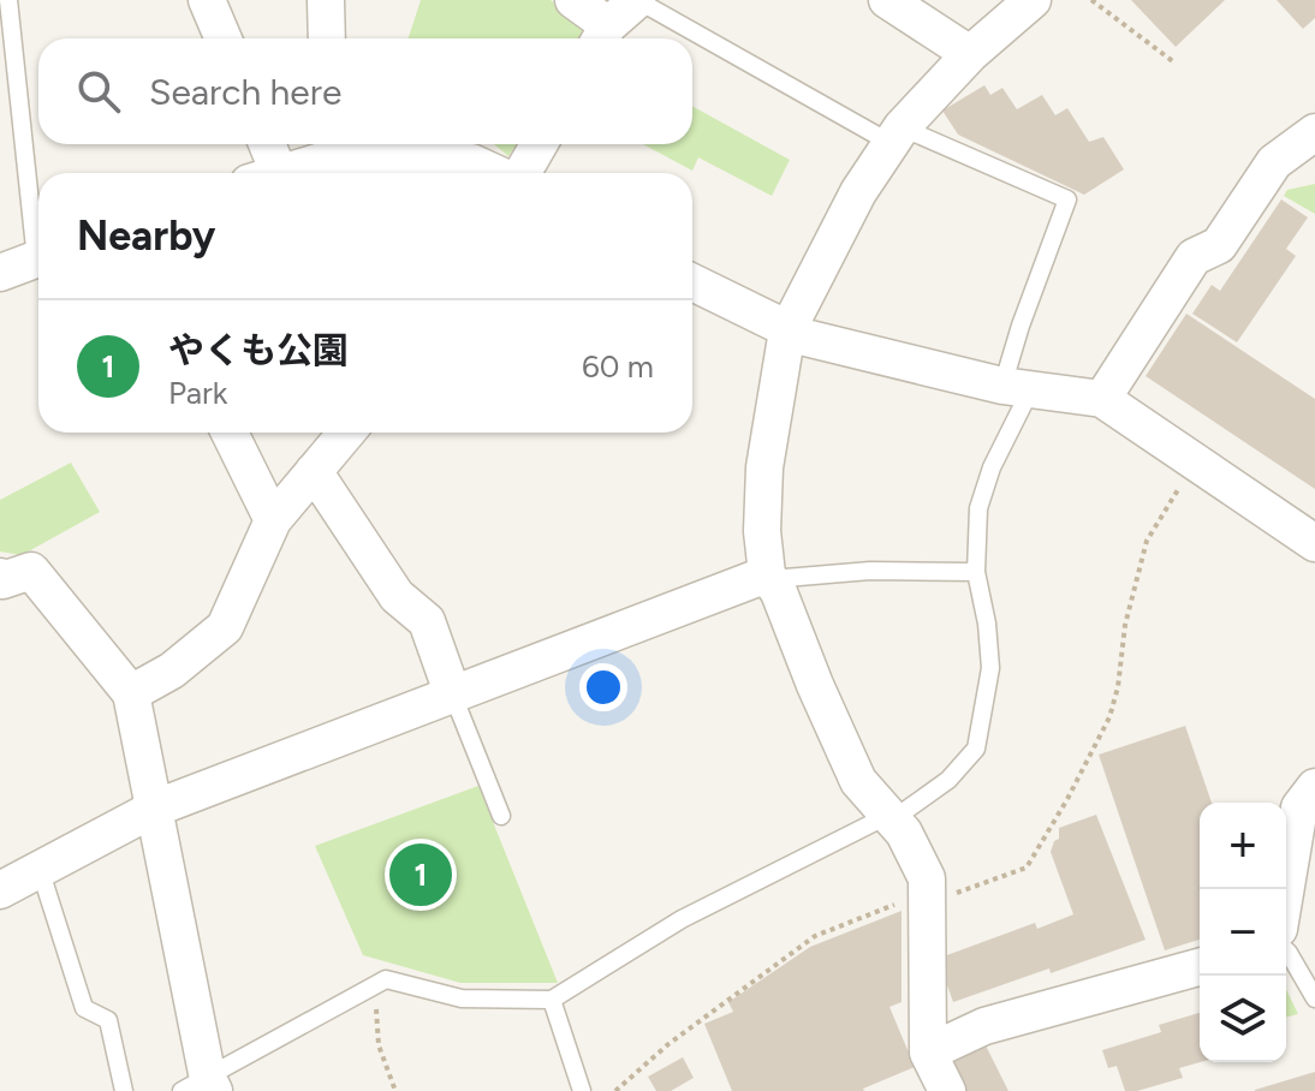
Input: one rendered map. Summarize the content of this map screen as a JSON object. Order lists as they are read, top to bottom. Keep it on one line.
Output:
{"page":{"search":"Search here","heading":"Nearby","list":[{"mark":"1","name":"やくも公園","note":"Park","value":"60 m"}],"map_buttons":["+","−"],"pins":"1"}}
